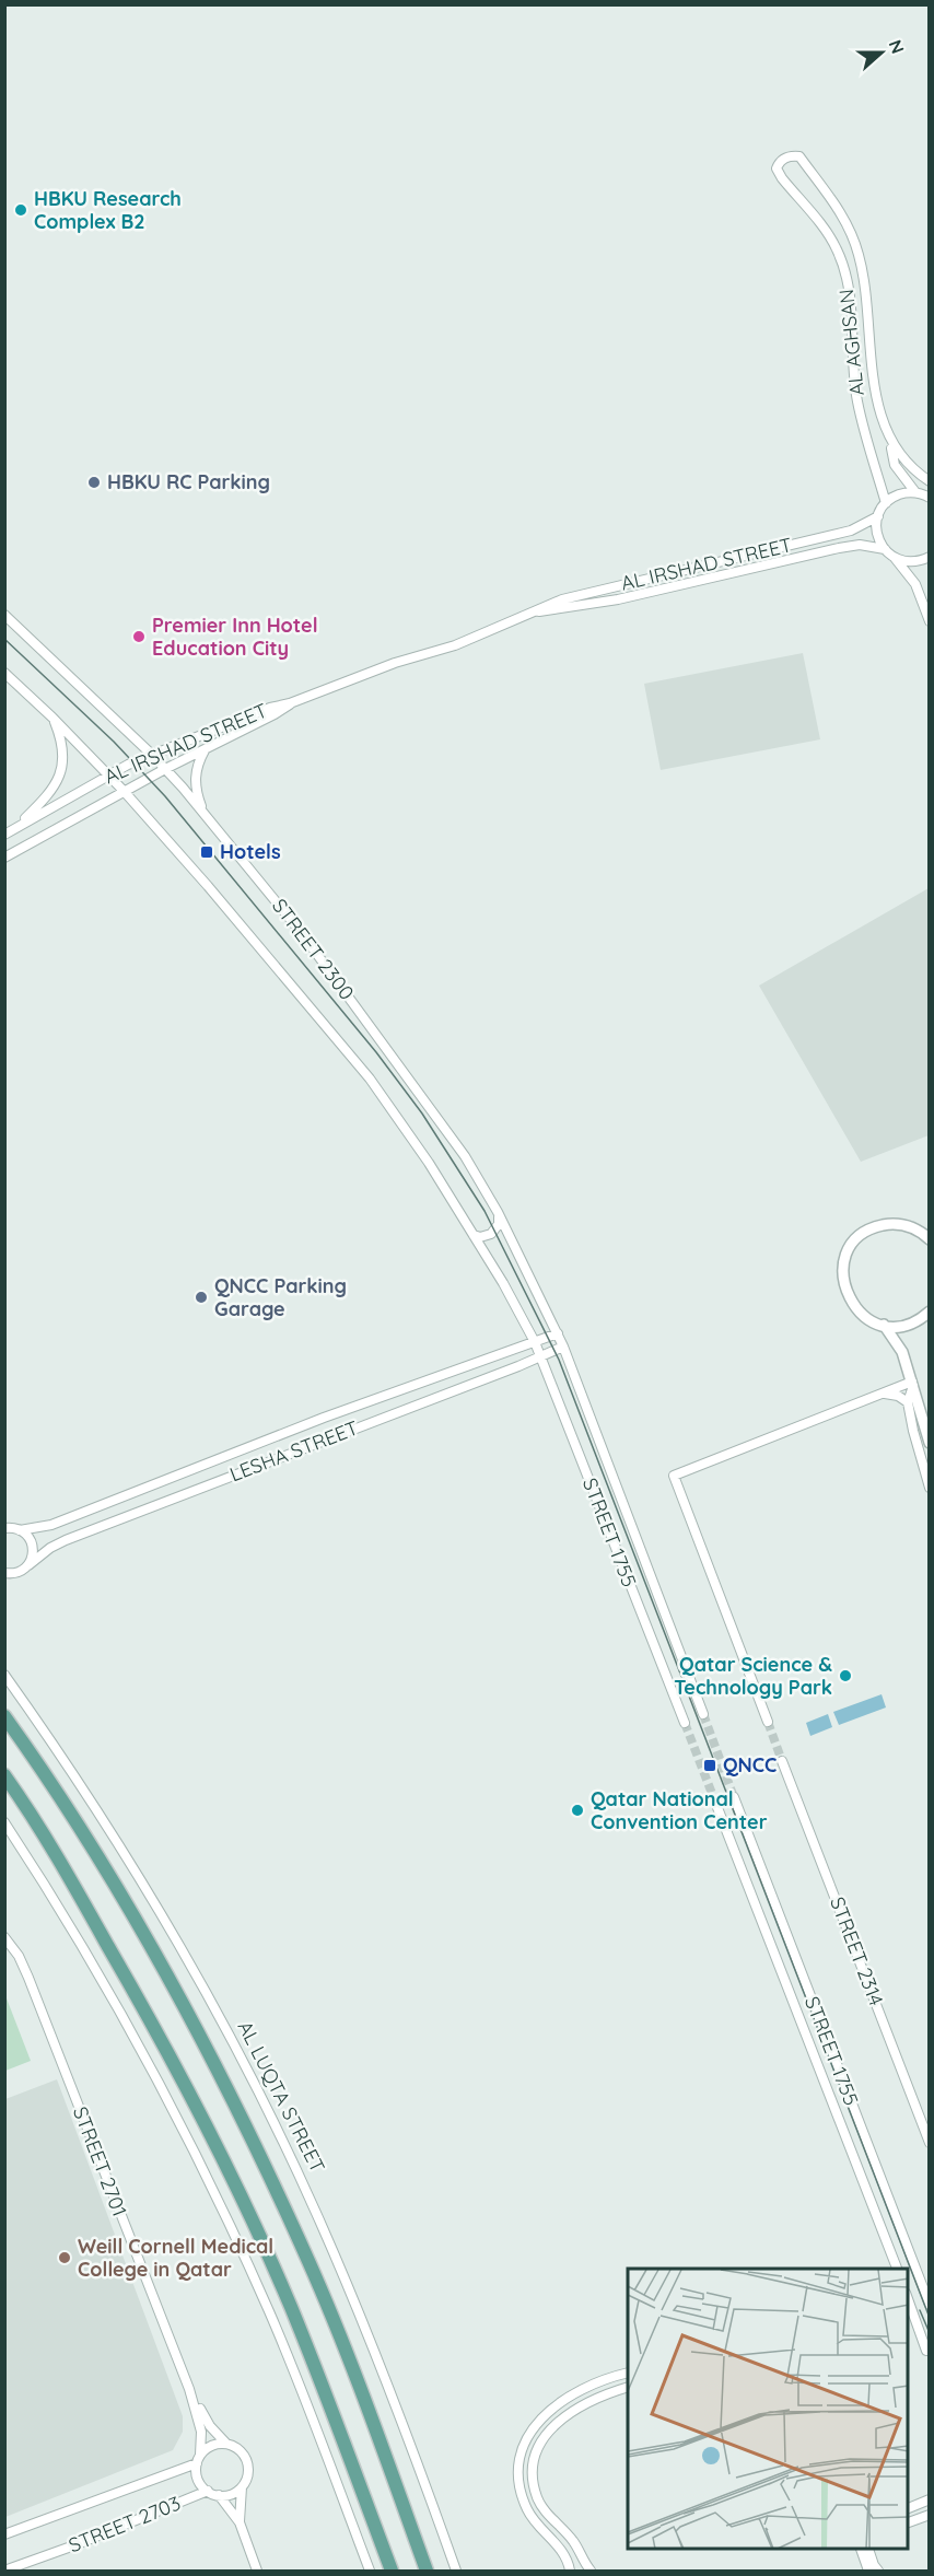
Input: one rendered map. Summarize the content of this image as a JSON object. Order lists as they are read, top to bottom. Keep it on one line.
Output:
{"streets":{"street":["AL AGHSAN","AL IRSHAD STREET","STREET 2300","LESHA STREET","STREET 1755","STREET 2314","AL LUQTA STREET","STREET 2701","STREET 2703"]},"crossings":[["AL IRSHAD STREET","STREET 2300"],["STREET 2300","LESHA STREET"],["STREET 2300","STREET 1755"],["LESHA STREET","STREET 1755"],["STREET 2701","STREET 2703"]],"places":{"other":["HBKU Research Complex B2","HBKU RC Parking","Premier Inn Hotel Education City","QNCC Parking Garage","Qatar Science & Technology Park","Qatar National Convention Center","Weill Cornell Medical College in Qatar"],"transit":["Hotels","QNCC"]},"north":"right"}
